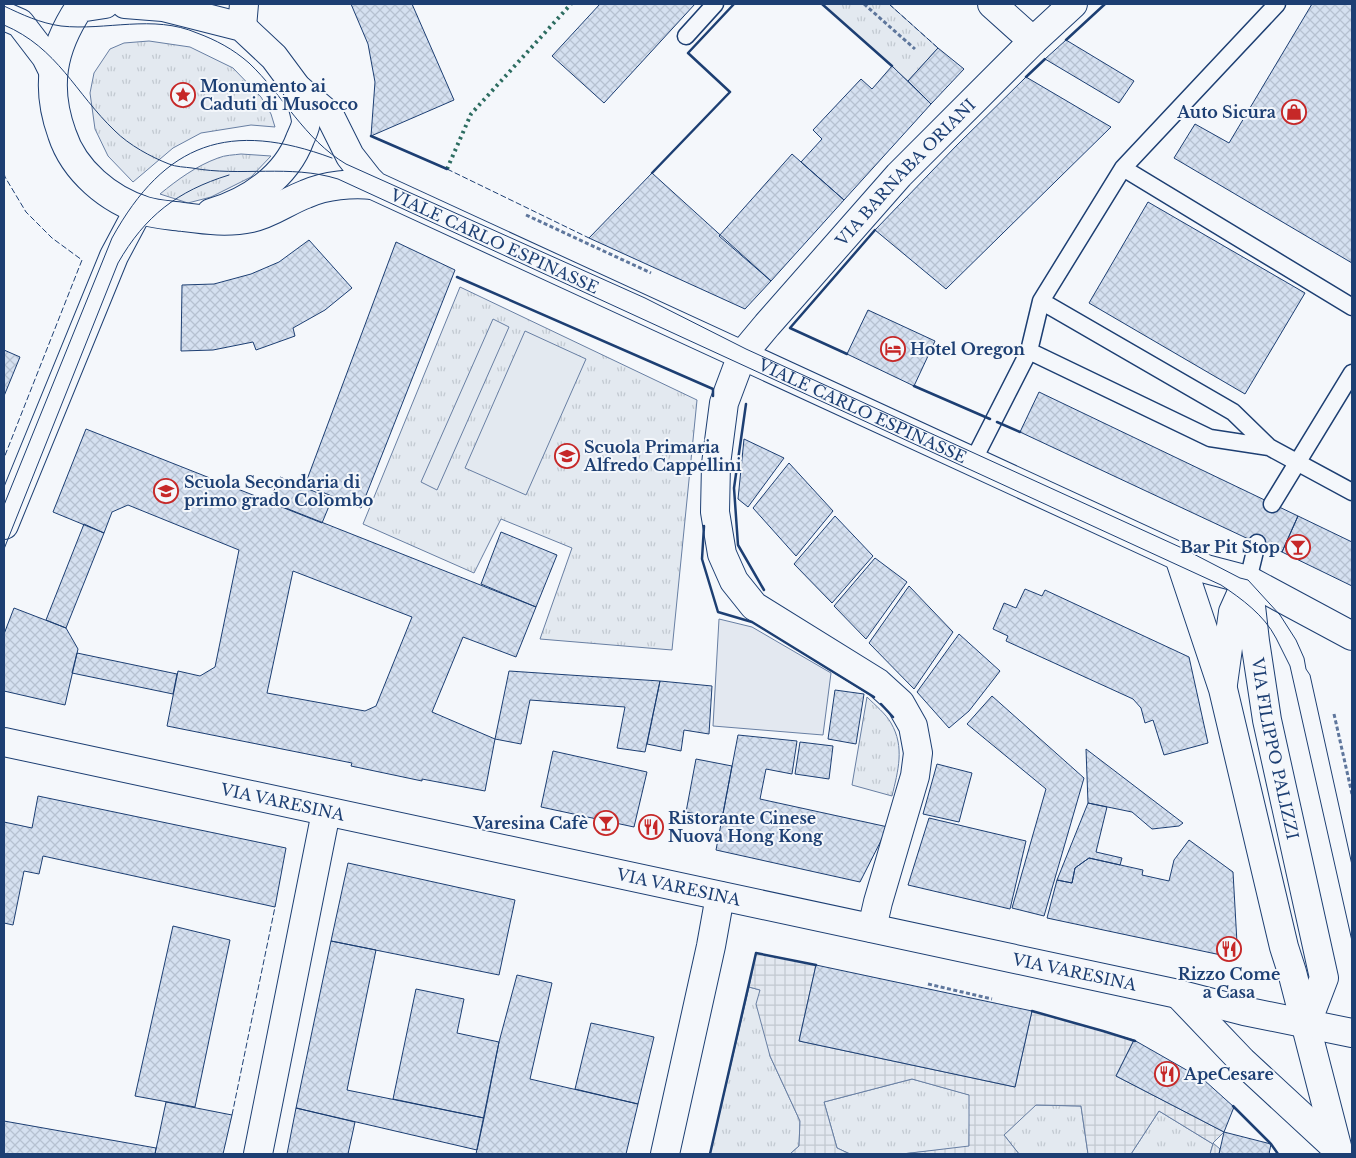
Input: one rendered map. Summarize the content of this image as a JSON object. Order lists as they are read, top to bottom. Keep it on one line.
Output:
{"streets":{"street":["VIA BARNABA ORIANI","VIALE CARLO ESPINASSE","VIA FILIPPO PALIZZI","VIA VARESINA"]},"crossings":[["VIA BARNABA ORIANI","VIALE CARLO ESPINASSE"],["VIALE CARLO ESPINASSE","VIA FILIPPO PALIZZI"],["VIA FILIPPO PALIZZI","VIA VARESINA"]],"places":{"place":["Monumento ai Caduti di Musocco"],"shop":["Auto Sicura"],"hotel":["Hotel Oregon"],"school or university":["Scuola Primaria Alfredo Cappellini","Scuola Secondaria di primo grado Colombo"],"bar":["Bar Pit Stop","Varesina Cafè"],"restaurant":["Ristorante Cinese Nuova Hong Kong","Rizzo Come a Casa","ApeCesare"]}}
